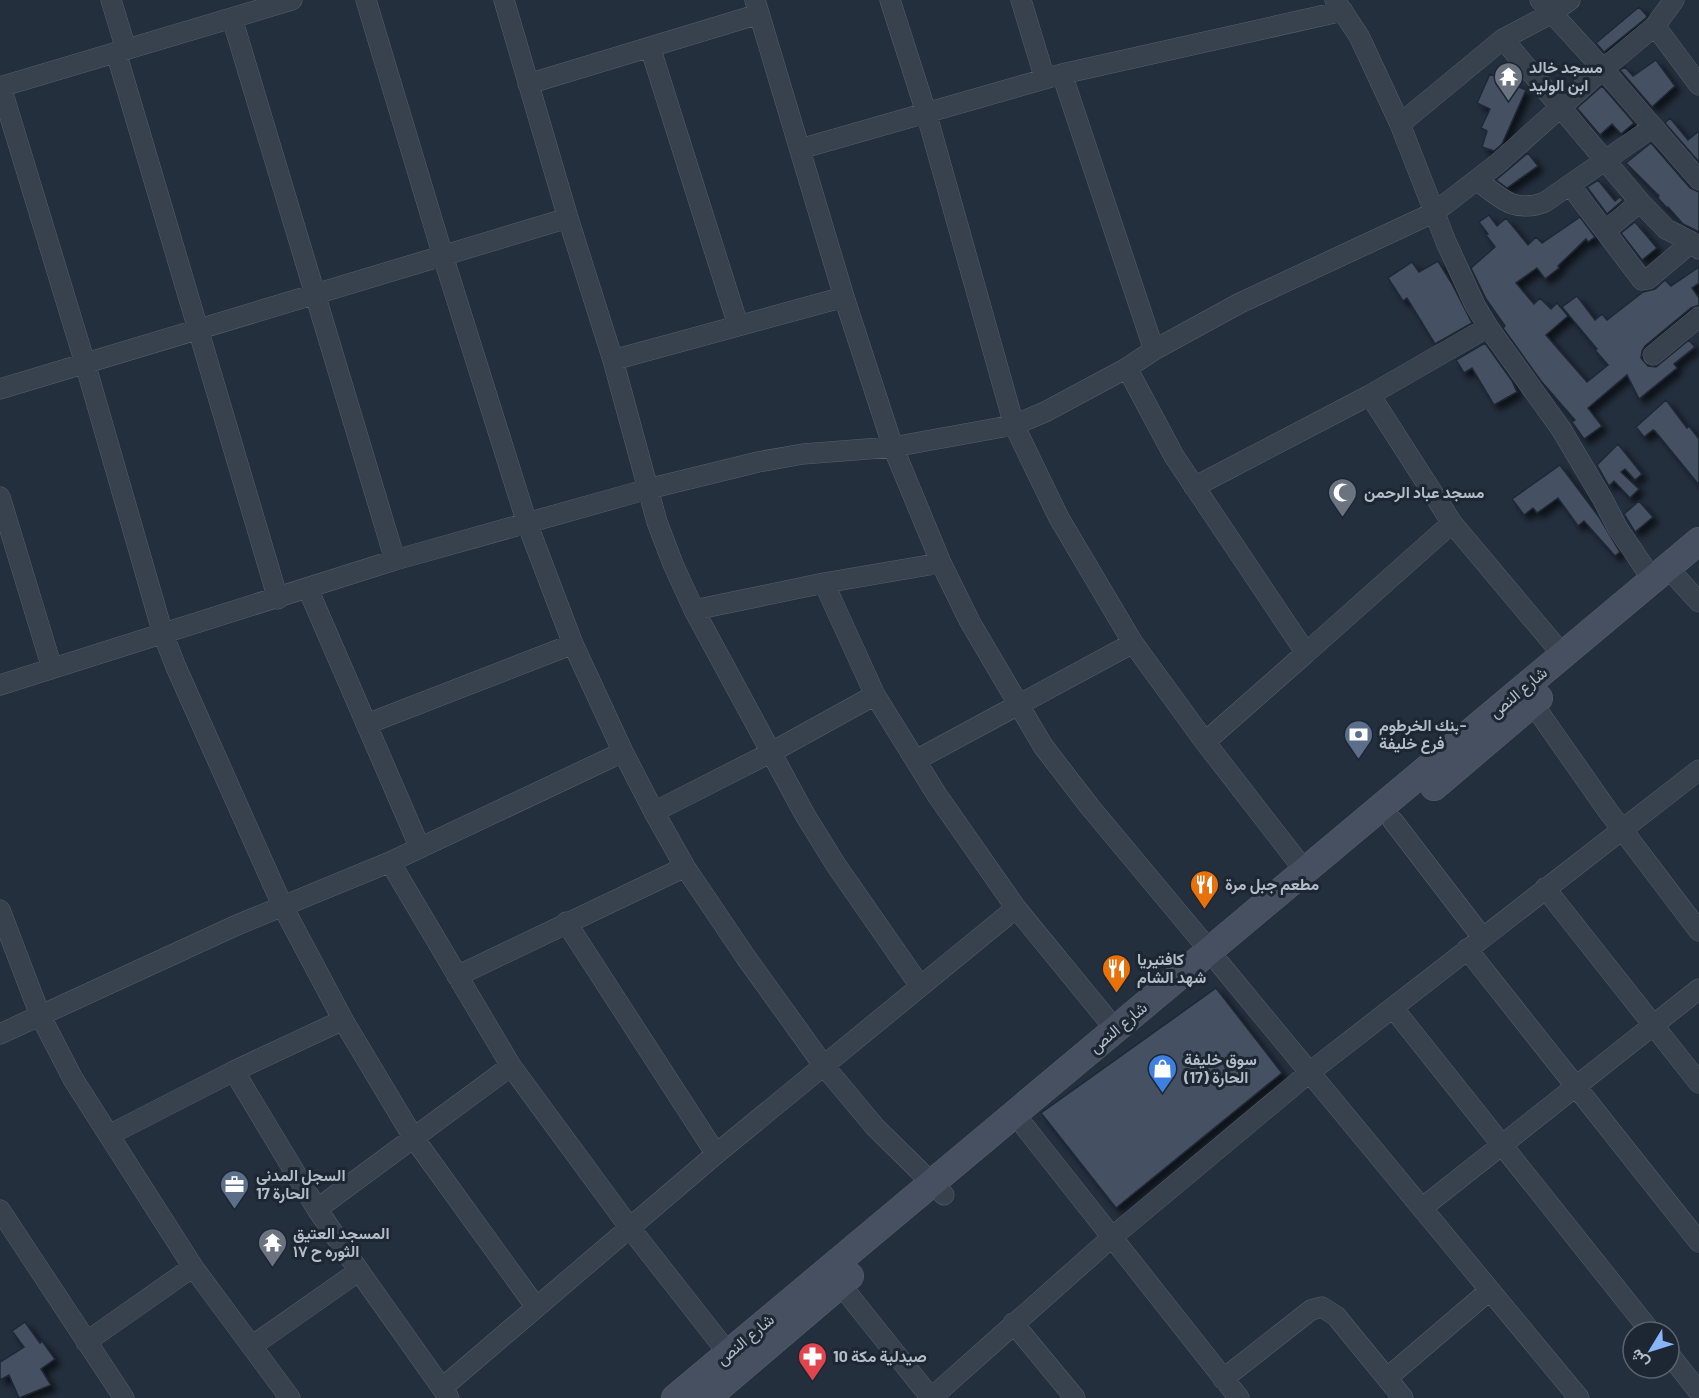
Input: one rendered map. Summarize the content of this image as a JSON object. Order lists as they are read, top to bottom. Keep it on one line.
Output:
{"streets":{"main road":["شارع النص"]},"places":{"temple":["مسجد خالد ابن الوليد","المسجد العتيق الثوره ح ١٧"],"mosque":["مسجد عباد الرحمن"],"bank":["بنك الخرطوم- فرع خليفة"],"restaurant":["مطعم جبل مرة","كافتيريا شهد الشام"],"shop":["سوق خليفة الحارة (17)"],"office":["السجل المدني الحارة 17"],"pharmacy":["صيدلية مكة 10"]},"north":"bottom left"}
